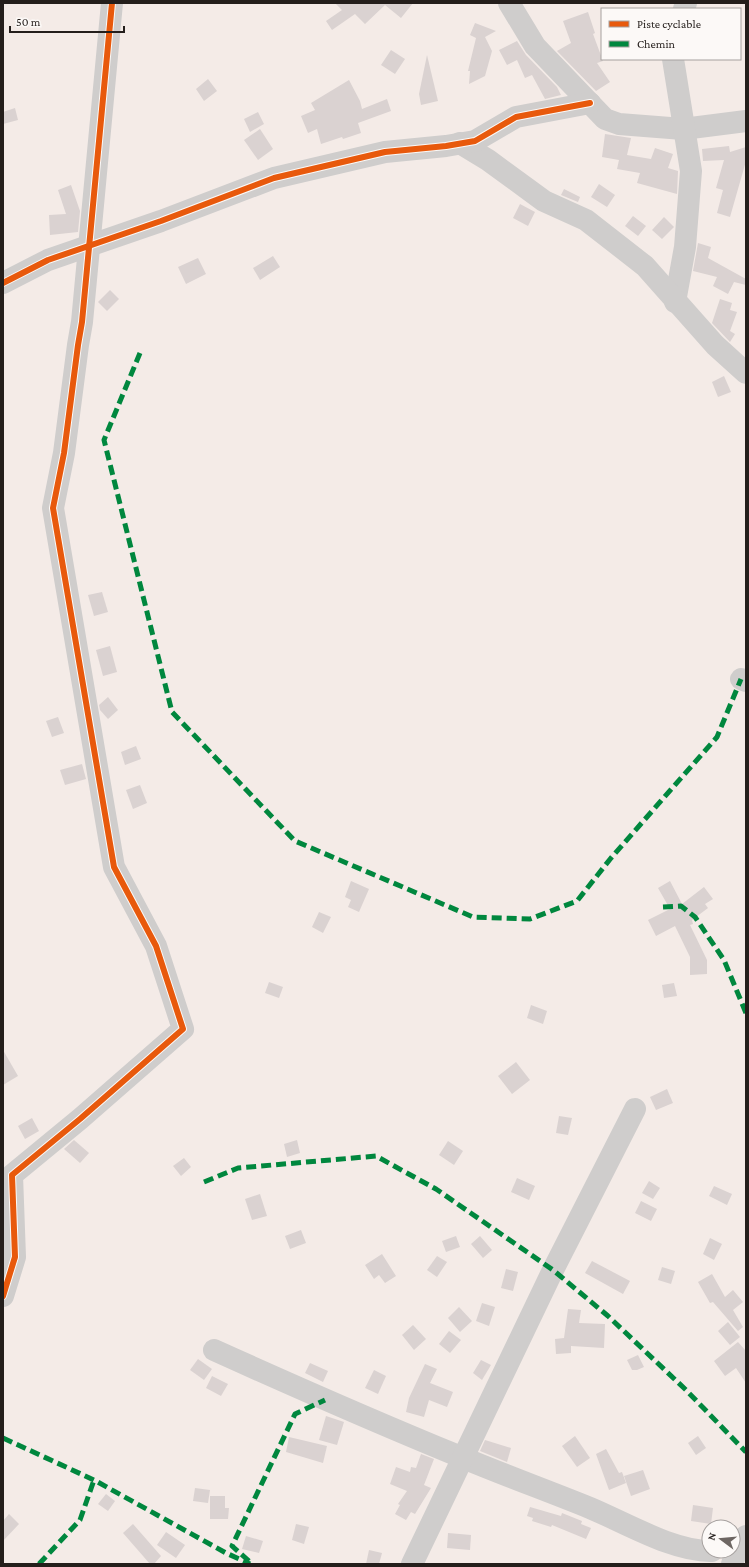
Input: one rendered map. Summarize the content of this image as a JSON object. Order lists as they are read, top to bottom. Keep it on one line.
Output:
{"legend":["Piste cyclable","Chemin"],"scale_bar":"50 m","north":"left"}
